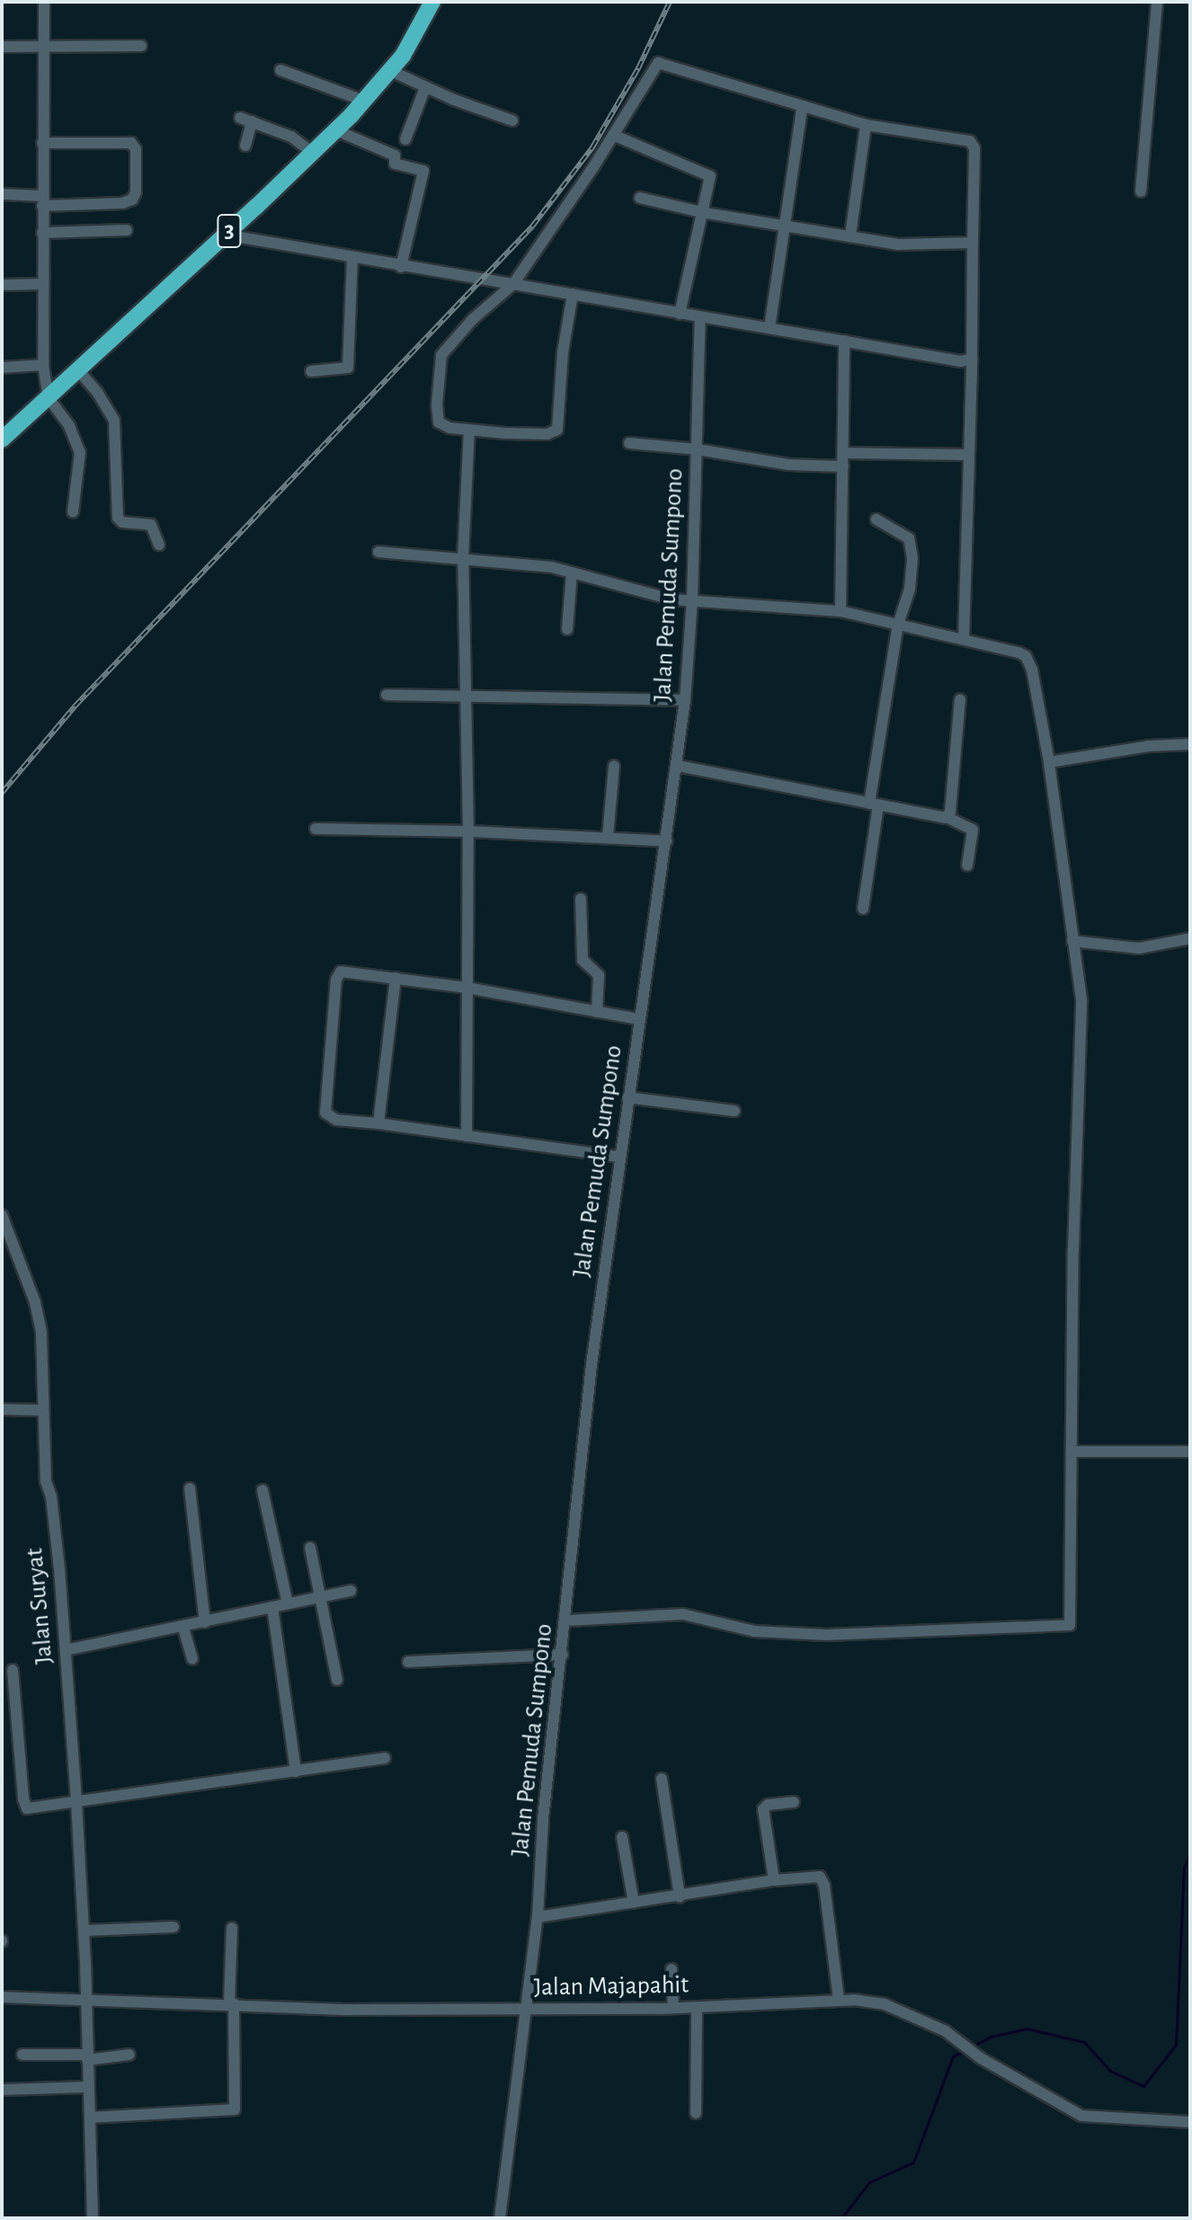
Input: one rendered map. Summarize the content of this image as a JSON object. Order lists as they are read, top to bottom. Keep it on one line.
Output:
{"streets":{"highway":["3"],"street":["Jalan Pemuda Sumpono","Jalan Suryat","Jalan Majapahit"]},"crossings":[["Jalan Pemuda Sumpono","Jalan Majapahit"],["Jalan Suryat","Jalan Majapahit"]]}
